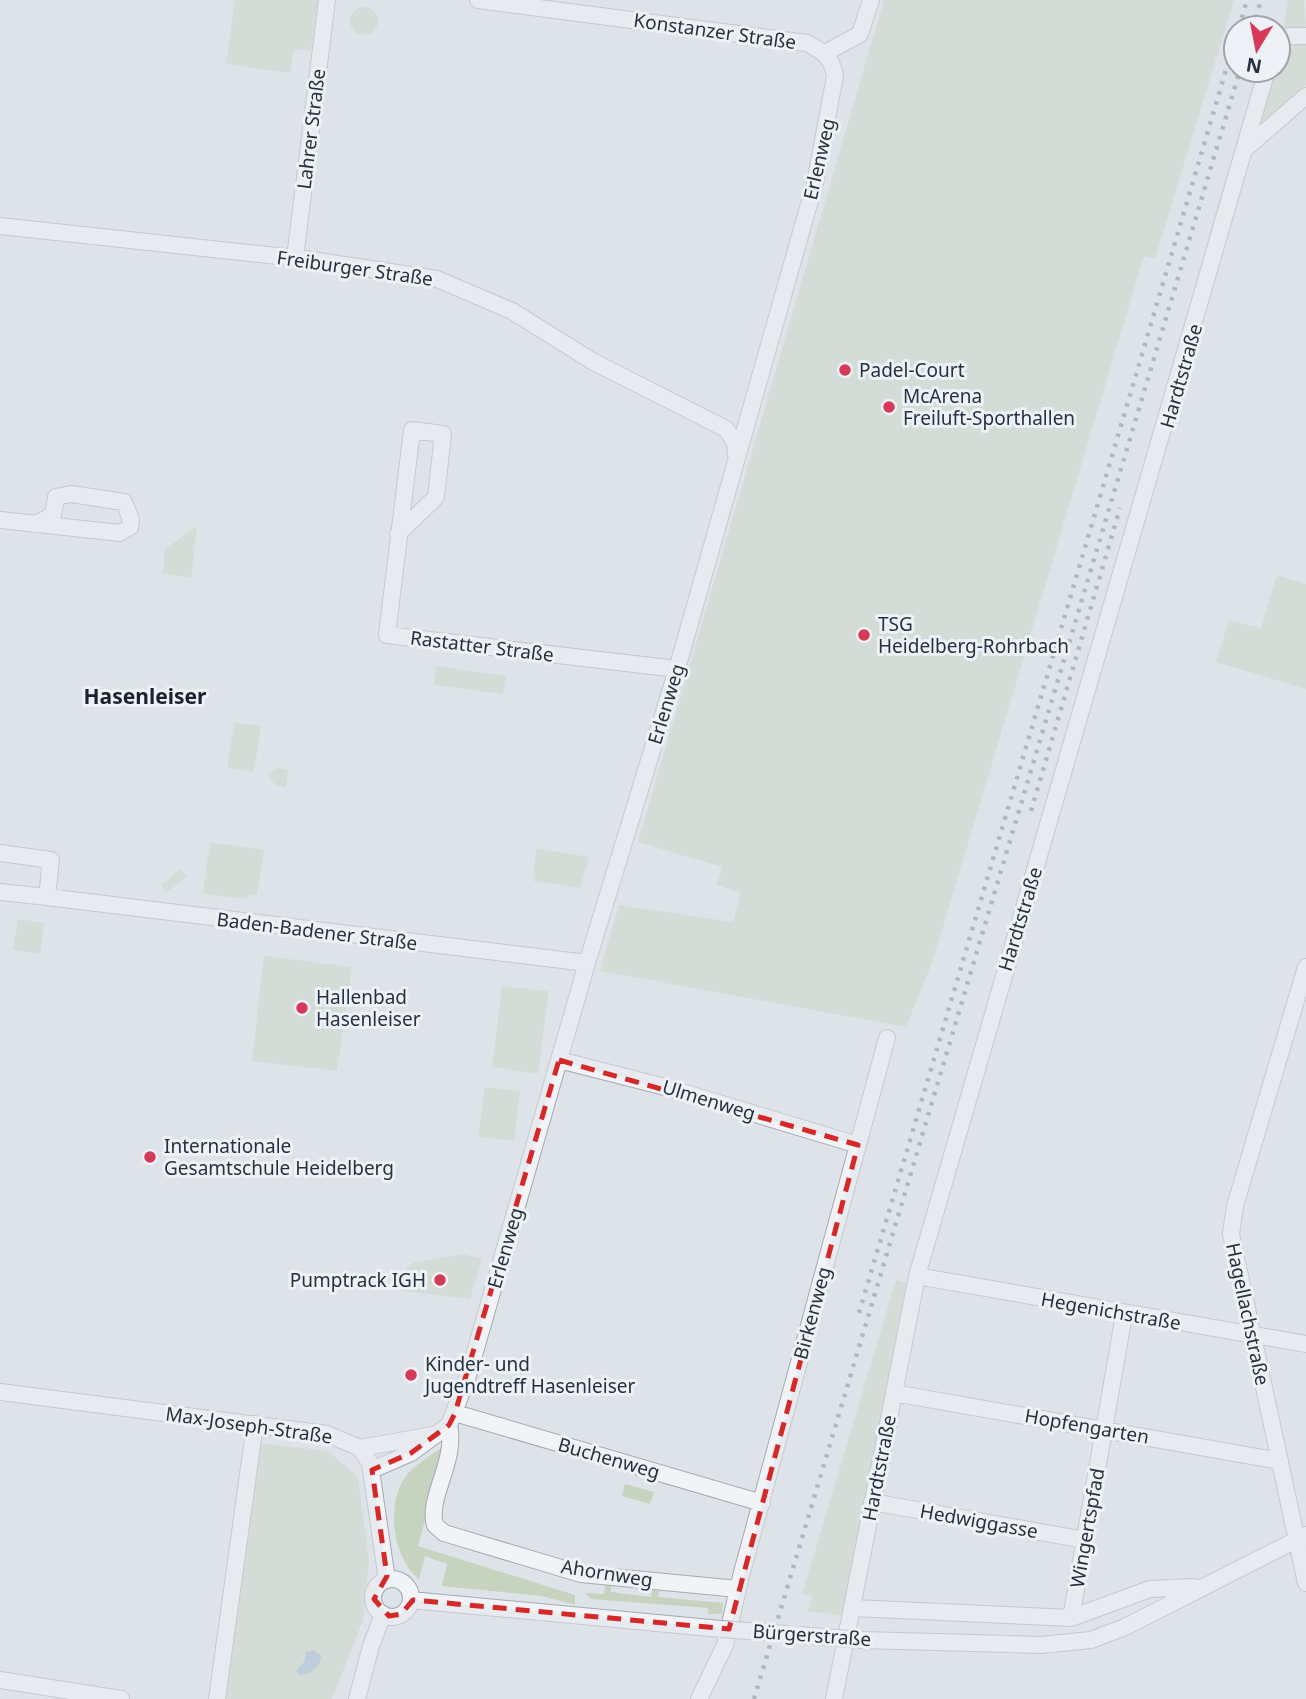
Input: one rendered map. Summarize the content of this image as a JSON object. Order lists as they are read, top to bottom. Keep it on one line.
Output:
{"streets":{"street":["Konstanzer Straße","Lahrer Straße","Erlenweg","Freiburger Straße","Hardtstraße","Rastatter Straße","Baden-Badener Straße","Ulmenweg","Hegenichstraße","Birkenweg","Hagellachstraße","Max-Joseph-Straße","Hopfengarten","Buchenweg","Hedwiggasse","Wingertspfad","Ahornweg","Bürgerstraße"]},"crossings":[["Konstanzer Straße","Erlenweg"],["Lahrer Straße","Freiburger Straße"],["Erlenweg","Freiburger Straße"],["Erlenweg","Rastatter Straße"],["Erlenweg","Baden-Badener Straße"],["Erlenweg","Ulmenweg"],["Erlenweg","Buchenweg"],["Erlenweg","Ahornweg"],["Hardtstraße","Hegenichstraße"],["Hardtstraße","Hopfengarten"],["Hardtstraße","Hedwiggasse"],["Hardtstraße","Bürgerstraße"],["Ulmenweg","Birkenweg"],["Hegenichstraße","Hagellachstraße"],["Hegenichstraße","Wingertspfad"],["Birkenweg","Buchenweg"],["Birkenweg","Ahornweg"],["Hagellachstraße","Hopfengarten"],["Hagellachstraße","Bürgerstraße"],["Max-Joseph-Straße","Bürgerstraße"],["Hopfengarten","Wingertspfad"],["Hedwiggasse","Wingertspfad"],["Wingertspfad","Bürgerstraße"]],"districts":["Hasenleiser"],"places":["Padel-Court","McArena Freiluft-Sporthallen","TSG Heidelberg-Rohrbach","Hallenbad Hasenleiser","Internationale Gesamtschule Heidelberg","Pumptrack IGH","Kinder- und Jugendtreff Hasenleiser"],"north":"bottom"}
